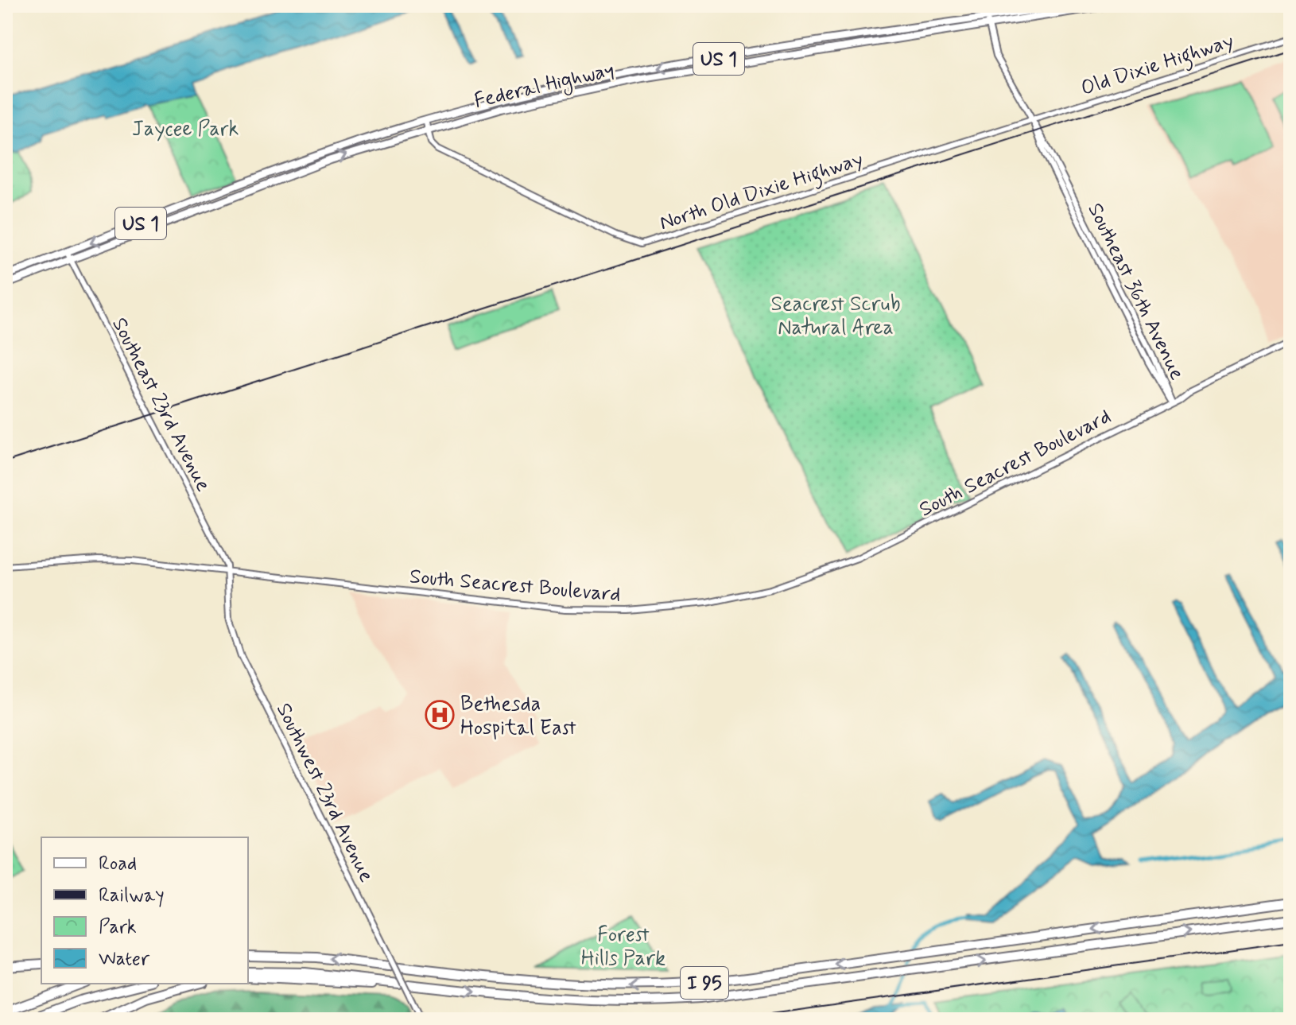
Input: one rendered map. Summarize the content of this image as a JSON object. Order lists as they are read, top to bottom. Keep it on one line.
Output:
{"streets":{"highway":["I 95"],"main road":["US 1","Federal Highway"],"street":["Old Dixie Highway","North Old Dixie Highway","Southeast 36th Avenue","Southeast 23rd Avenue","South Seacrest Boulevard","Southwest 23rd Avenue"]},"crossings":[["Old Dixie Highway","North Old Dixie Highway"],["Old Dixie Highway","Southeast 36th Avenue"],["Federal Highway","North Old Dixie Highway"],["Federal Highway","Southeast 36th Avenue"],["Federal Highway","Southeast 23rd Avenue"],["North Old Dixie Highway","Southeast 36th Avenue"],["Southeast 36th Avenue","South Seacrest Boulevard"],["Southeast 23rd Avenue","South Seacrest Boulevard"],["Southeast 23rd Avenue","Southwest 23rd Avenue"],["South Seacrest Boulevard","Southwest 23rd Avenue"]],"parks":["Jaycee Park","Seacrest Scrub Natural Area","Forest Hills Park"],"places":{"hospital":["Bethesda Hospital East"]},"legend":["Road","Railway","Park","Water"]}
